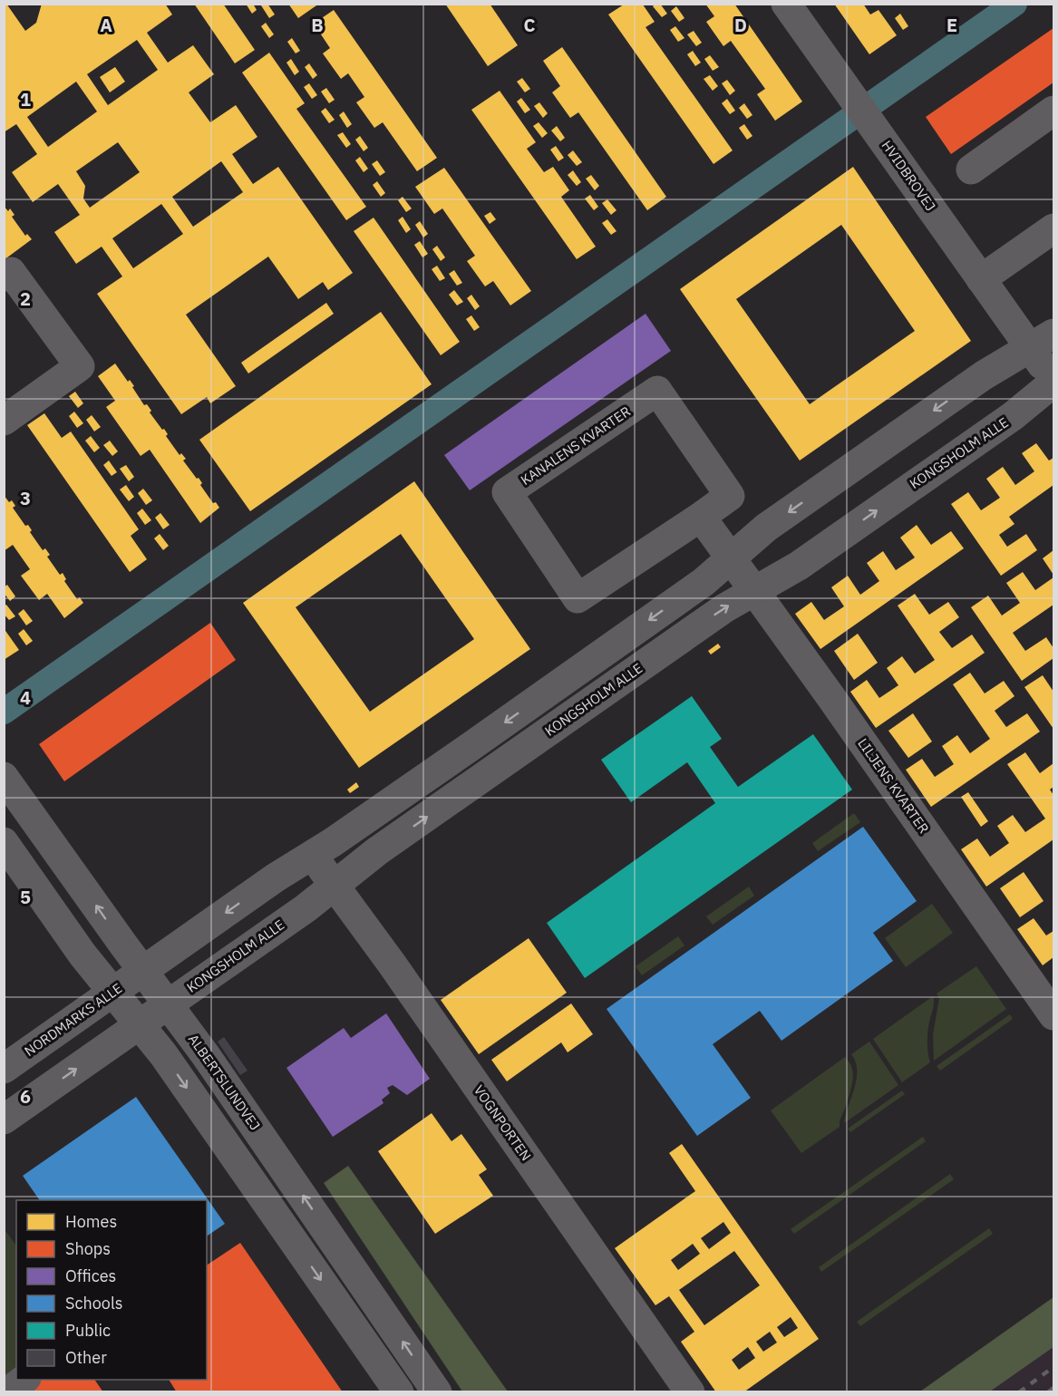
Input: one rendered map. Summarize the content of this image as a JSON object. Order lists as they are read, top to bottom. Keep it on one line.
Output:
{"streets":{"street":["HVIDBROVEJ","KANALENS KVARTER","KONGSHOLM ALLE","LILJENS KVARTER","NORDMARKS ALLE","ALBERTSLUNDVEJ","VOGNPORTEN"]},"crossings":[["HVIDBROVEJ","KONGSHOLM ALLE"],["KONGSHOLM ALLE","LILJENS KVARTER"],["KONGSHOLM ALLE","ALBERTSLUNDVEJ"],["KONGSHOLM ALLE","VOGNPORTEN"],["NORDMARKS ALLE","ALBERTSLUNDVEJ"]],"legend":["Homes","Shops","Offices","Schools","Public","Other"],"grid":{"columns":["A","B","C","D","E"],"rows":["1","2","3","4","5","6"]}}
